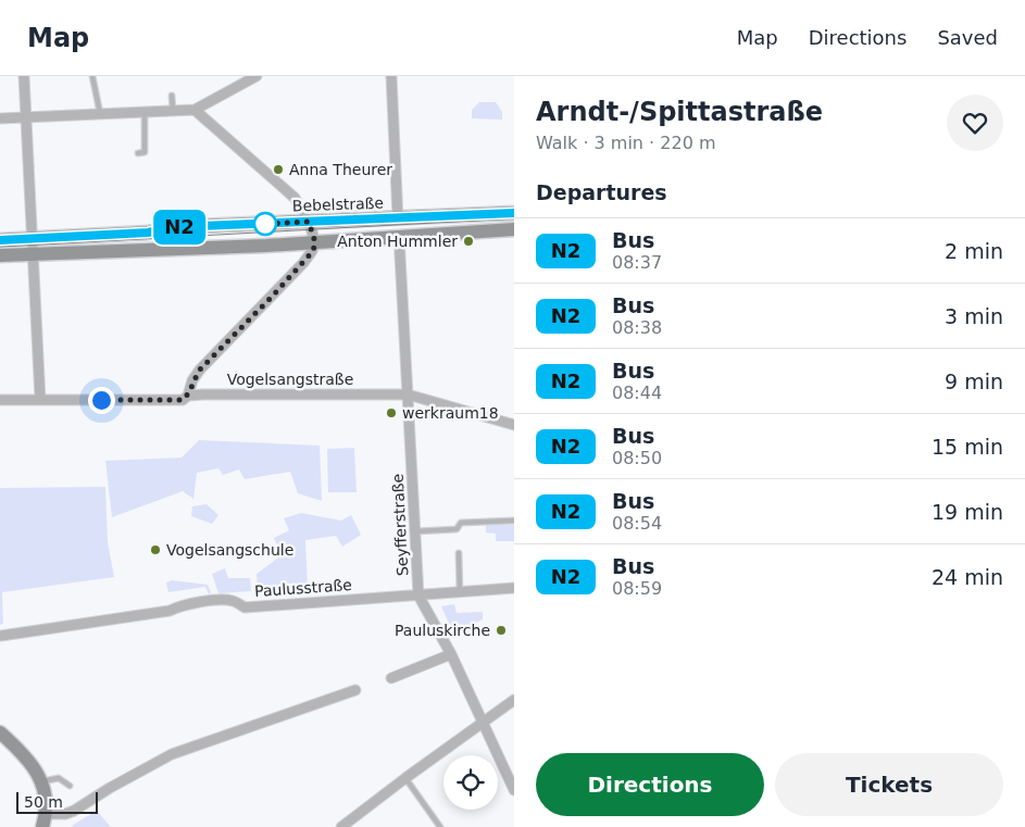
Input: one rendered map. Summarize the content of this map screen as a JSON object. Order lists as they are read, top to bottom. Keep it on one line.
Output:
{"streets":{"street":["Bebelstraße","Vogelsangstraße","Seyfferstraße","Paulusstraße"]},"crossings":[["Vogelsangstraße","Seyfferstraße"],["Seyfferstraße","Paulusstraße"]],"places":["Anna Theurer","Anton Hummler","werkraum18","Vogelsangschule","Pauluskirche"],"lines":["bus line N2"],"scale_bar":"50 m","page":{"header":"Map","nav":["Map","Directions","Saved"],"on_map":"N2","heading":[["Arndt-/Spittastraße","Walk · 3 min · 220 m"],"Departures"],"list":[{"mark":"N2","name":"Bus","note":"08:37","value":"2 min"},{"mark":"N2","name":"Bus","note":"08:38","value":"3 min"},{"mark":"N2","name":"Bus","note":"08:44","value":"9 min"},{"mark":"N2","name":"Bus","note":"08:50","value":"15 min"},{"mark":"N2","name":"Bus","note":"08:54","value":"19 min"},{"mark":"N2","name":"Bus","note":"08:59","value":"24 min"}],"buttons":["Directions","Tickets"],"scale":"50 m"}}
